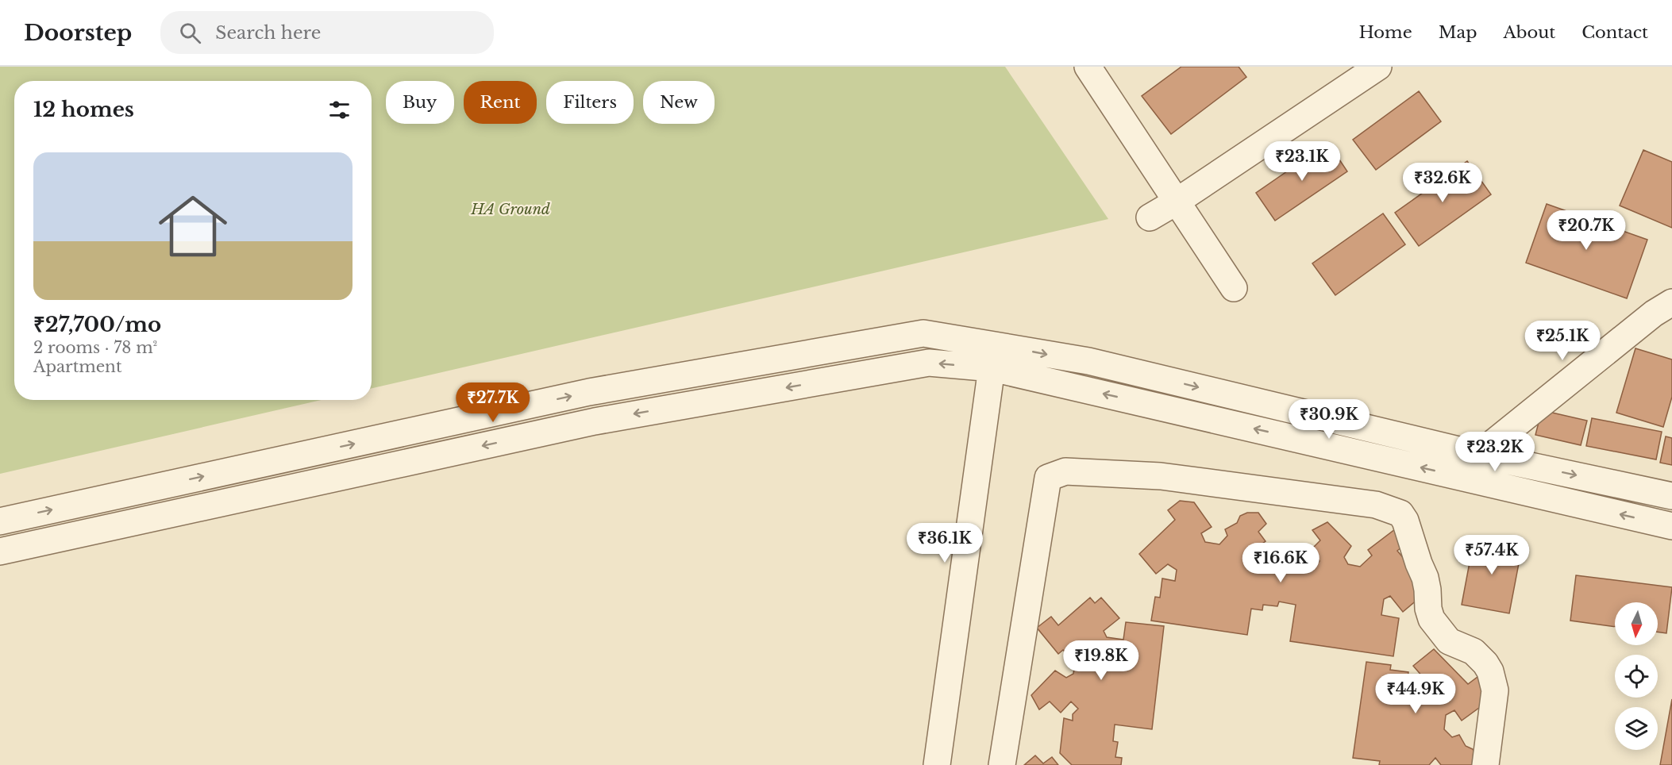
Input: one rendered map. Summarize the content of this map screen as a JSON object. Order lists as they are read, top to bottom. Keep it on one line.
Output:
{"parks":["HA Ground"],"north":"bottom","page":{"header":"Doorstep","search":"Search here","nav":["Home","Map","About","Contact"],"chip":["Buy","Rent","Filters","New"],"heading":"12 homes","list":[{"name":"₹27,700/mo","note":"2 rooms · 78 m² · Apartment"}],"price":["₹23.1K","₹32.6K","₹20.7K","₹25.1K","₹27.7K","₹30.9K","₹23.2K","₹36.1K","₹57.4K","₹16.6K","₹19.8K","₹44.9K"]}}
